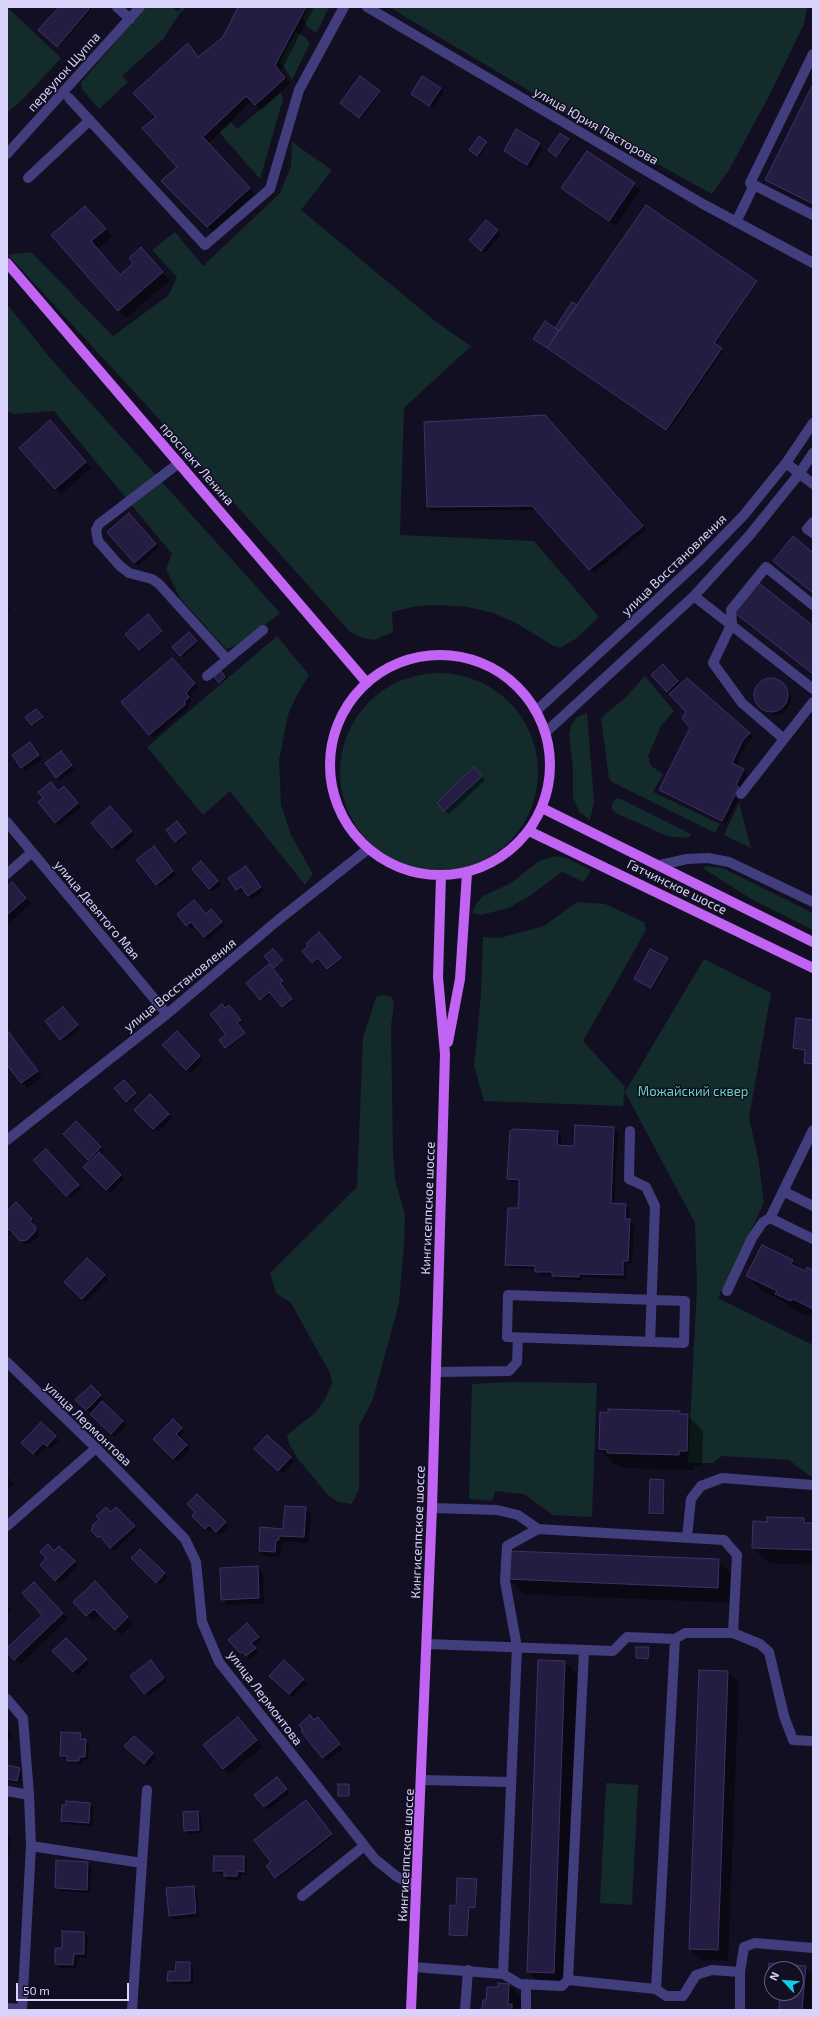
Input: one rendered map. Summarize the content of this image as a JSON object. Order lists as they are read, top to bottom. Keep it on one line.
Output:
{"streets":{"main road":["проспект Ленина","Гатчинское шоссе","Кингисеппское шоссе"],"street":["переулок Щуппа","улица Юрия Пасторова","улица Восстановления","улица Девятого Мая","улица Лермонтова"]},"crossings":[["улица Восстановления","улица Девятого Мая"],["Кингисеппское шоссе","улица Лермонтова"]],"parks":["Можайский сквер"],"scale_bar":"50 m","north":"top left"}
